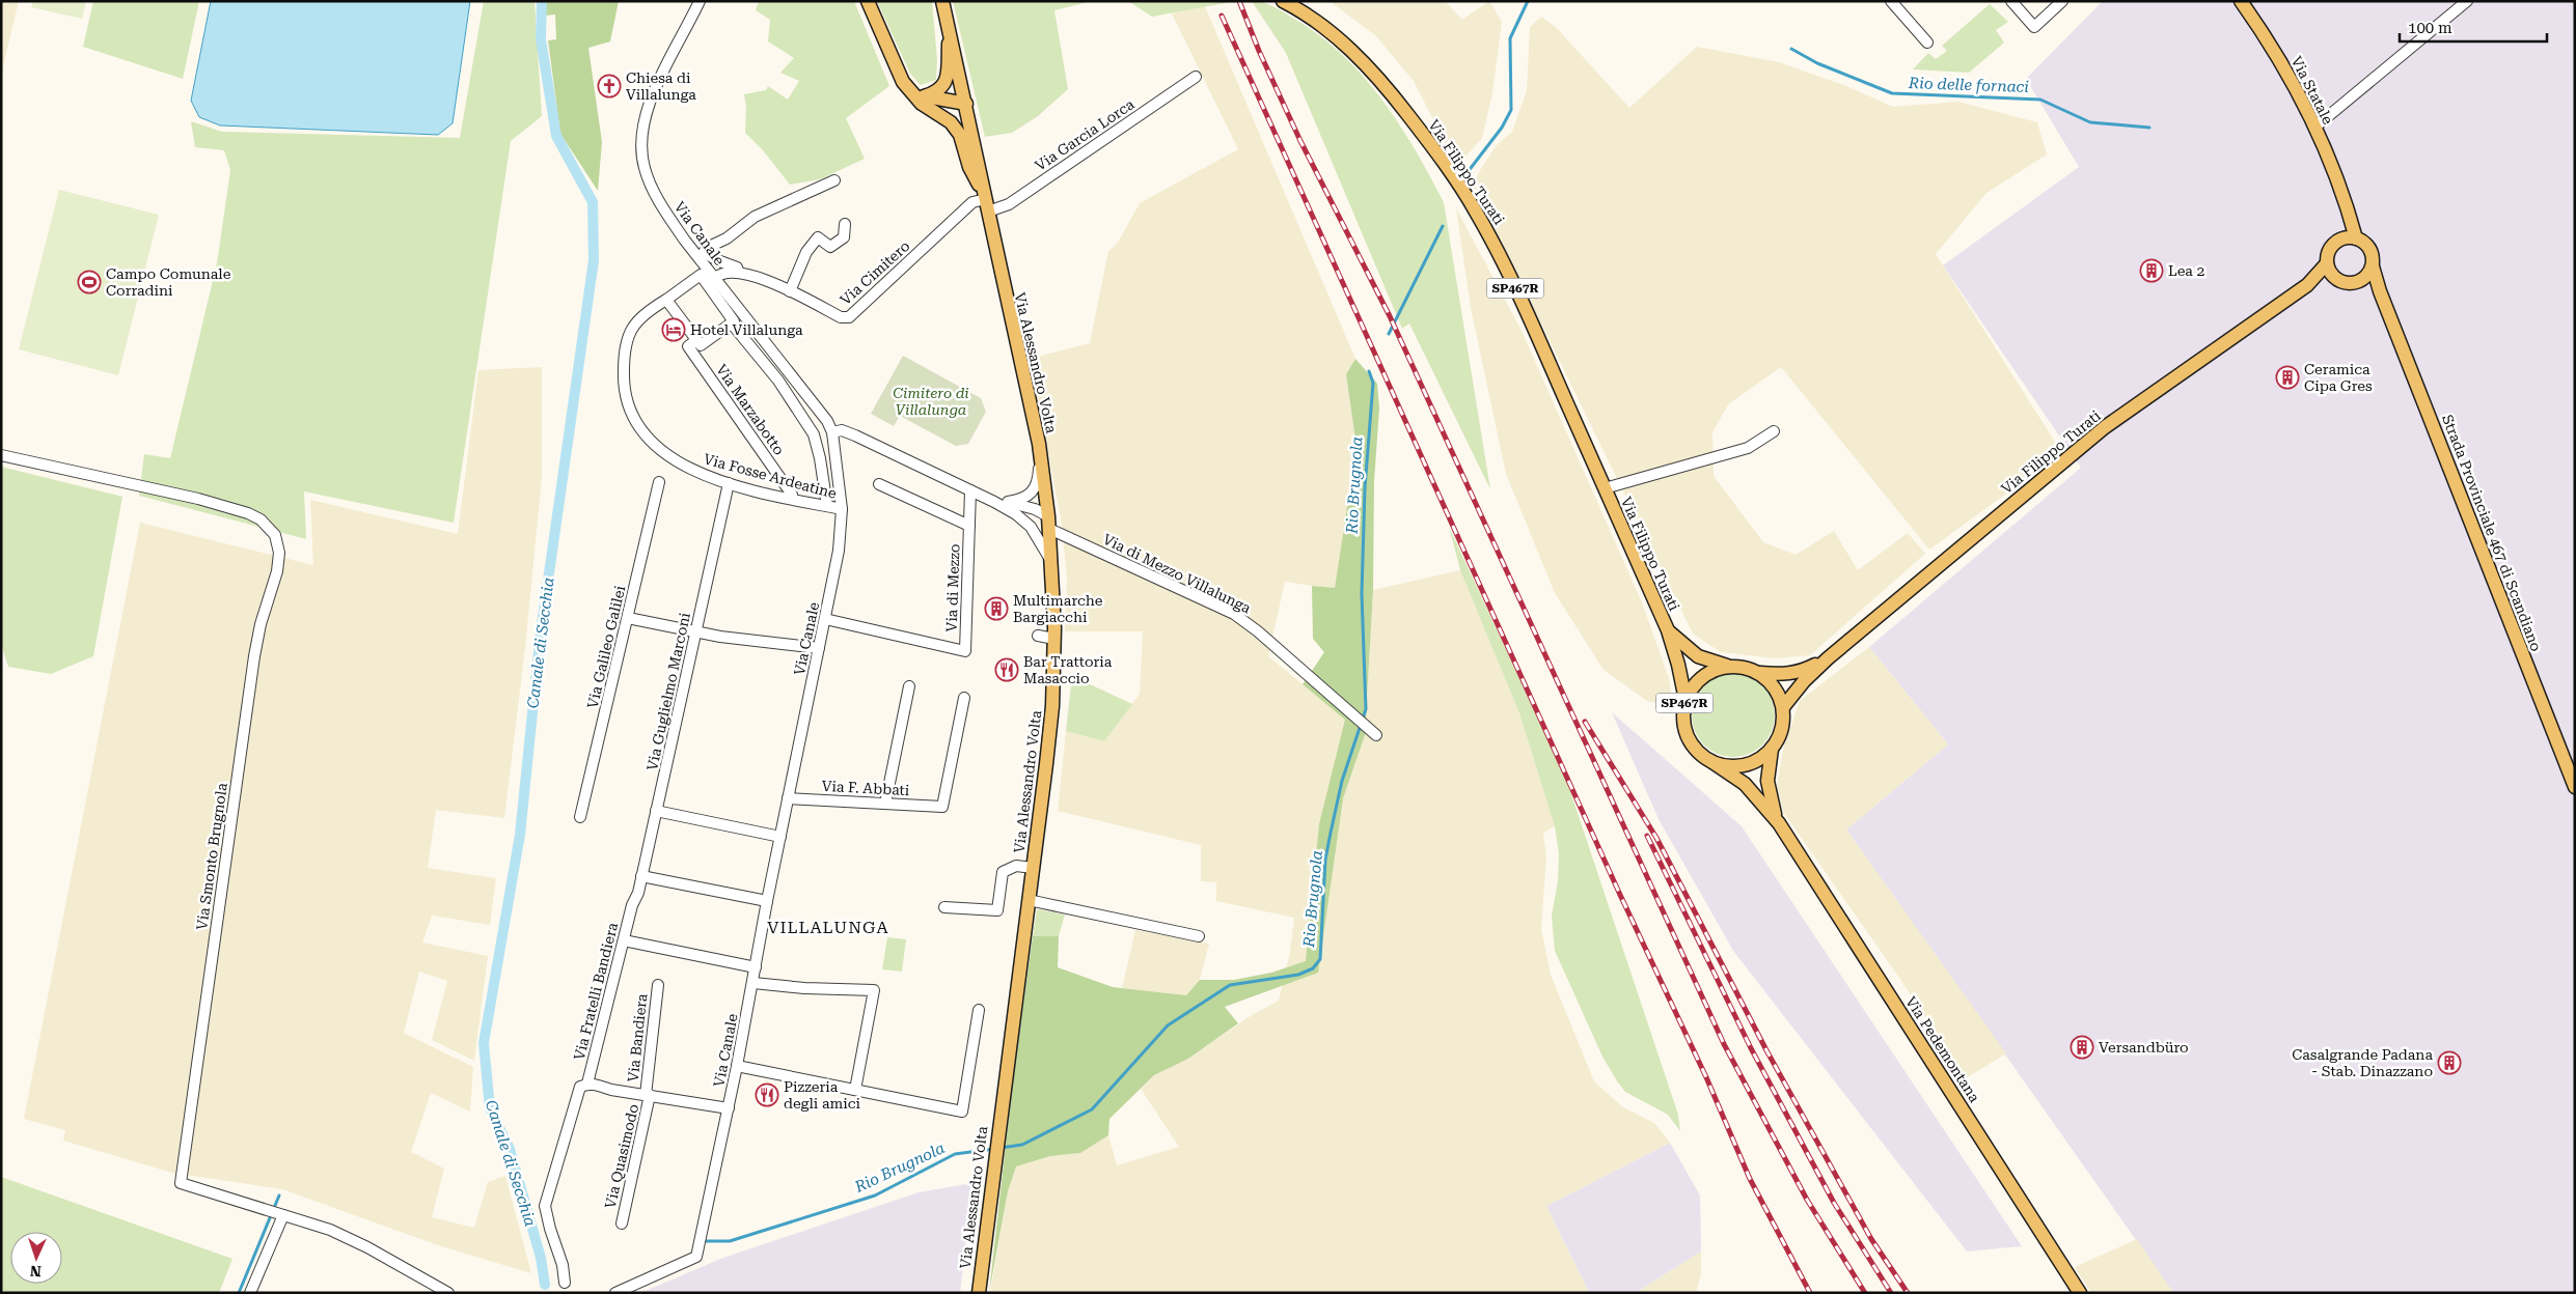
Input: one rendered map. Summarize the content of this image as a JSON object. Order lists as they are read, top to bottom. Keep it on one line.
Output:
{"streets":{"main road":["Via Statale","Via Filippo Turati","SP467R","Via Alessandro Volta","Strada Provinciale 467 di Scandiano","Via Pedemontana"],"street":["Via Garcia Lorca","Via Canale","Via Cimitero","Via Marzabotto","Via Fosse Ardeatine","Via di Mezzo Villalunga","Via di Mezzo","Via Galileo Galilei","Via Guglielmo Marconi","Via F. Abbati","Via Smonto Brugnola","Via Fratelli Bandiera","Via Bandiera","Via Quasimodo"]},"crossings":[["Via Statale","Via Filippo Turati"],["Via Statale","Strada Provinciale 467 di Scandiano"],["Via Garcia Lorca","Via Cimitero"],["Via Garcia Lorca","Via Alessandro Volta"],["Via Filippo Turati","SP467R"],["Via Canale","Via Cimitero"],["Via Canale","Via Fosse Ardeatine"],["Via Canale","Via di Mezzo"],["Via Canale","Via F. Abbati"],["Via Cimitero","Via Alessandro Volta"],["Via Cimitero","Via Fosse Ardeatine"],["Via Alessandro Volta","Via di Mezzo Villalunga"],["Via Marzabotto","Via Fosse Ardeatine"],["Via Fosse Ardeatine","Via Guglielmo Marconi"],["Via Guglielmo Marconi","Via Fratelli Bandiera"],["Via Bandiera","Via Quasimodo"]],"districts":["VILLALUNGA"],"water":["Rio delle fornaci","Rio Brugnola","Canale di Secchia"],"parks":["Cimitero di Villalunga"],"places":{"church":["Chiesa di Villalunga"],"building":["Lea 2","Ceramica Cipa Gres","Multimarche Bargiacchi","Versandbüro","Casalgrande Padana - Stab. Dinazzano"],"sports":["Campo Comunale Corradini"],"hotel":["Hotel Villalunga"],"restaurant":["Bar Trattoria Masaccio","Pizzeria degli amici"]},"scale_bar":"100 m","north":"bottom"}
